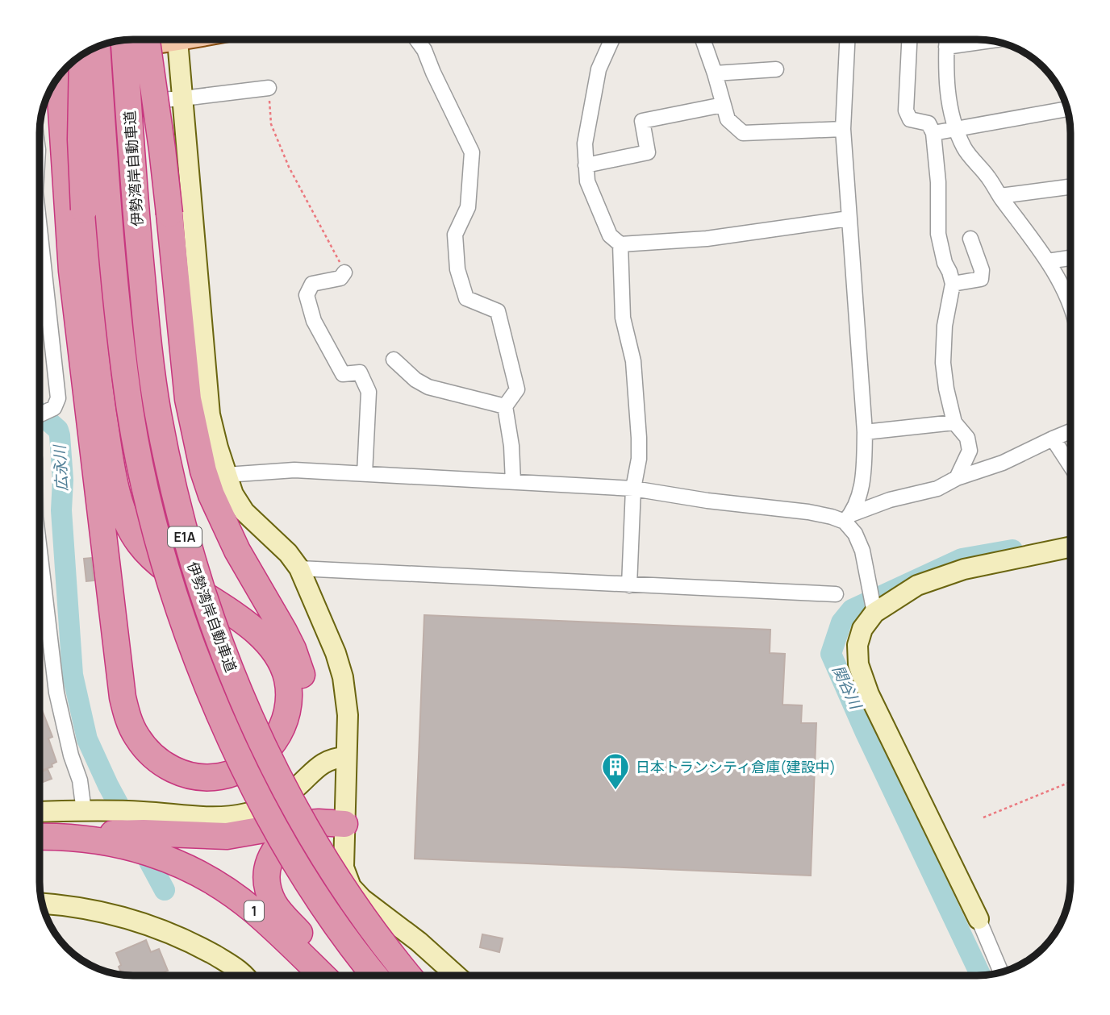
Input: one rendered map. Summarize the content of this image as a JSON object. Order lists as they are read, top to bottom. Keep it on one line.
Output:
{"streets":{"highway":["伊勢湾岸自動車道","E1A","1"]},"water":["広永川","関谷川"],"places":{"building":["日本トランシティ倉庫(建設中)"]}}
